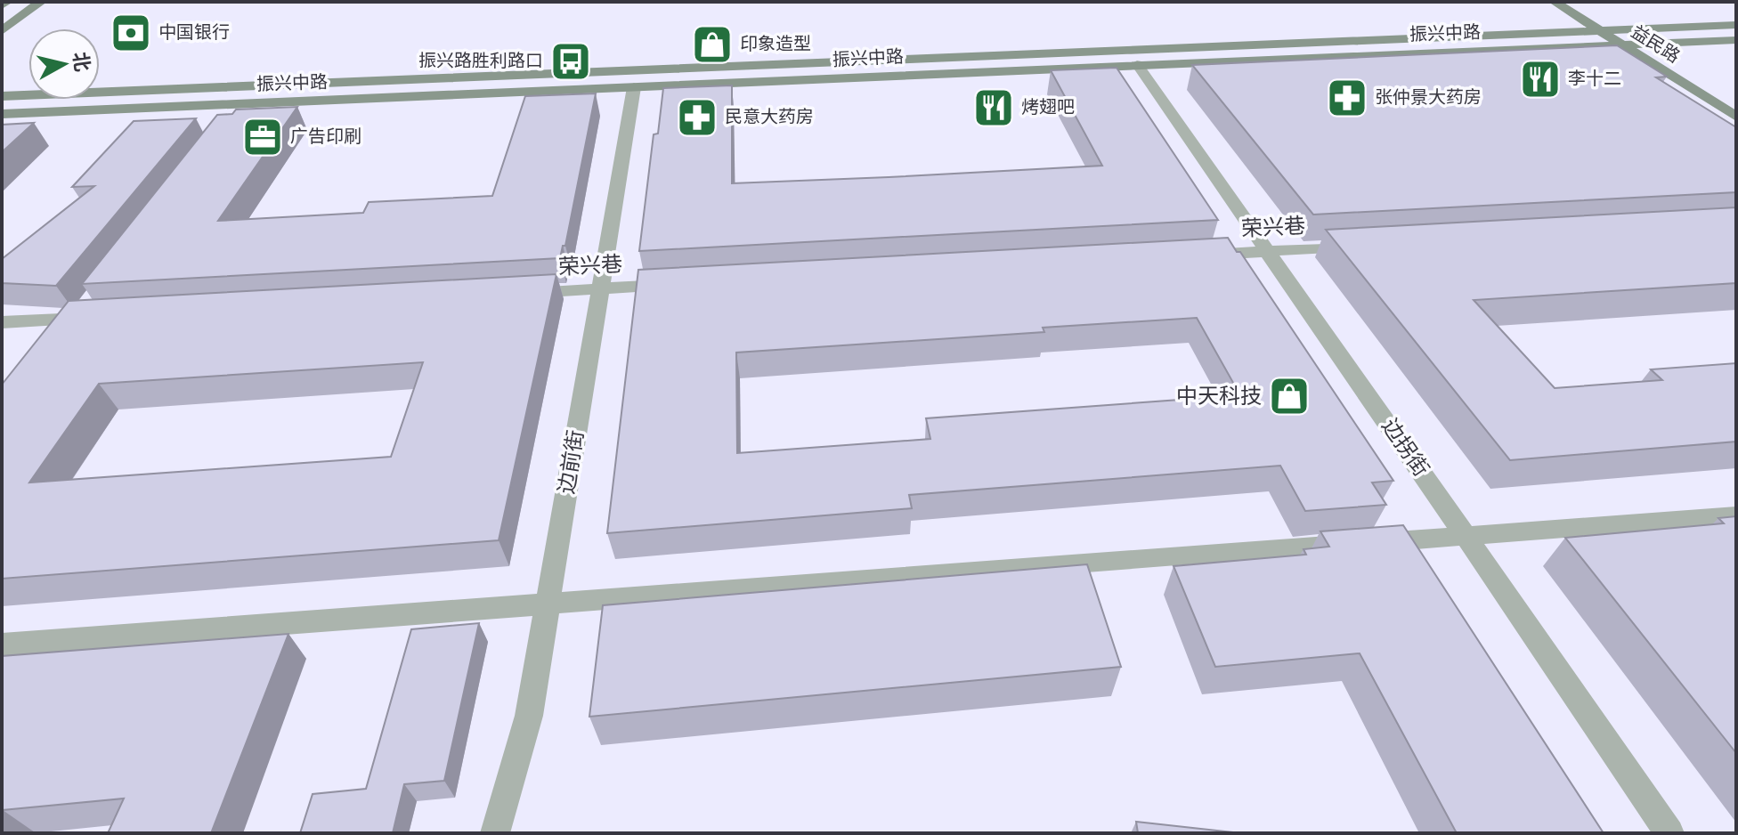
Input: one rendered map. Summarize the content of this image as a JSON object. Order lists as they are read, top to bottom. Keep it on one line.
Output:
{"streets":{"street":["振兴中路","益民路","荣兴巷","边拐街","边前街"]},"crossings":[["振兴中路","益民路"],["振兴中路","边拐街"],["振兴中路","边前街"],["荣兴巷","边拐街"],["荣兴巷","边前街"]],"places":{"bank":["中国银行"],"shop":["印象造型","中天科技"],"bus stop":["振兴路胜利路口"],"restaurant":["李十二","烤翅吧"],"pharmacy":["张仲景大药房","民意大药房"],"office":["广告印刷"]},"north":"right"}
